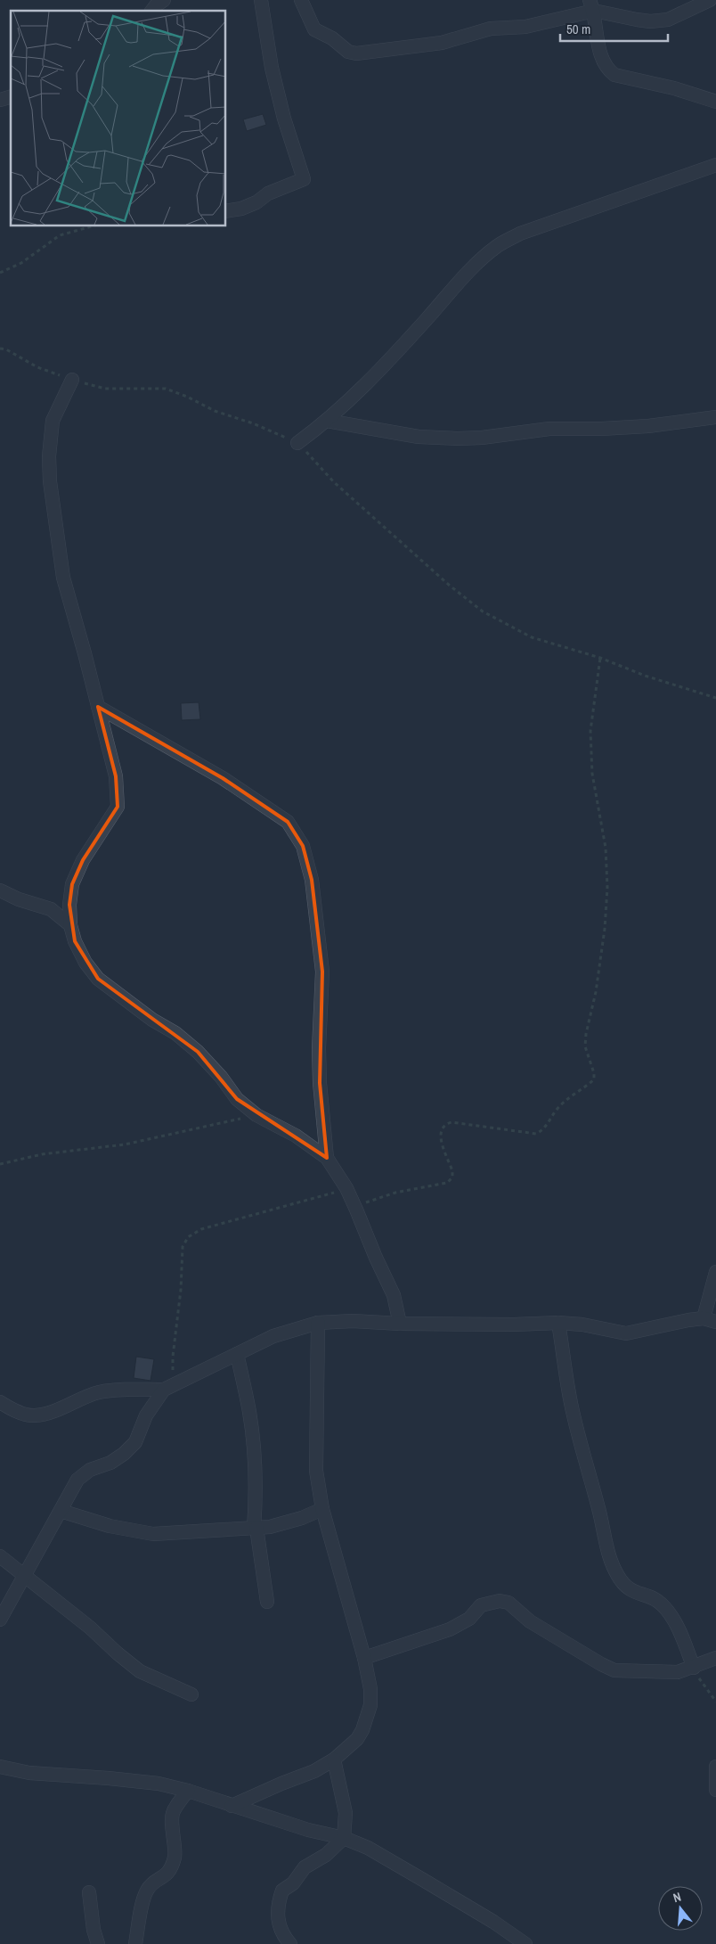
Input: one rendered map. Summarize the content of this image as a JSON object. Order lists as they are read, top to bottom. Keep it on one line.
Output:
{"scale_bar":"50 m","north":"top"}
